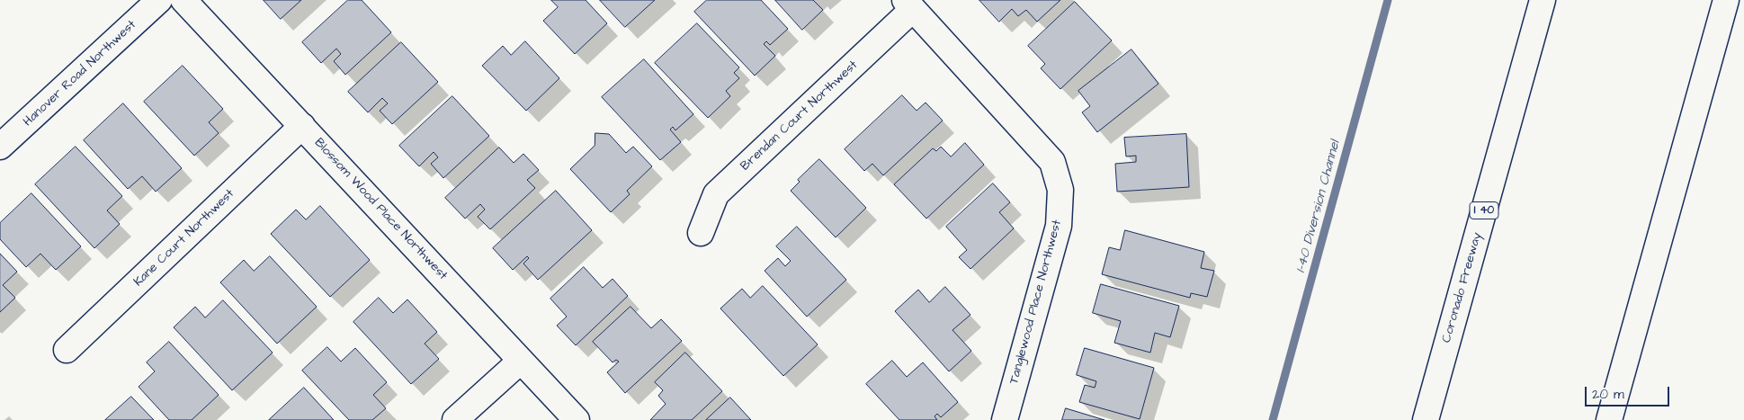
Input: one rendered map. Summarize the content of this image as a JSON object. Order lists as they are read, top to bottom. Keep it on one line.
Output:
{"streets":{"main road":["Hanover Road Northwest","Brendan Court Northwest","Blossom Wood Place Northwest","I 40","Kane Court Northwest","Coronado Freeway","Tanglewood Place Northwest"]},"crossings":[["Brendan Court Northwest","Tanglewood Place Northwest"],["Blossom Wood Place Northwest","Kane Court Northwest"]],"water":["I-40 Diversion Channel"],"scale_bar":"20 m"}
